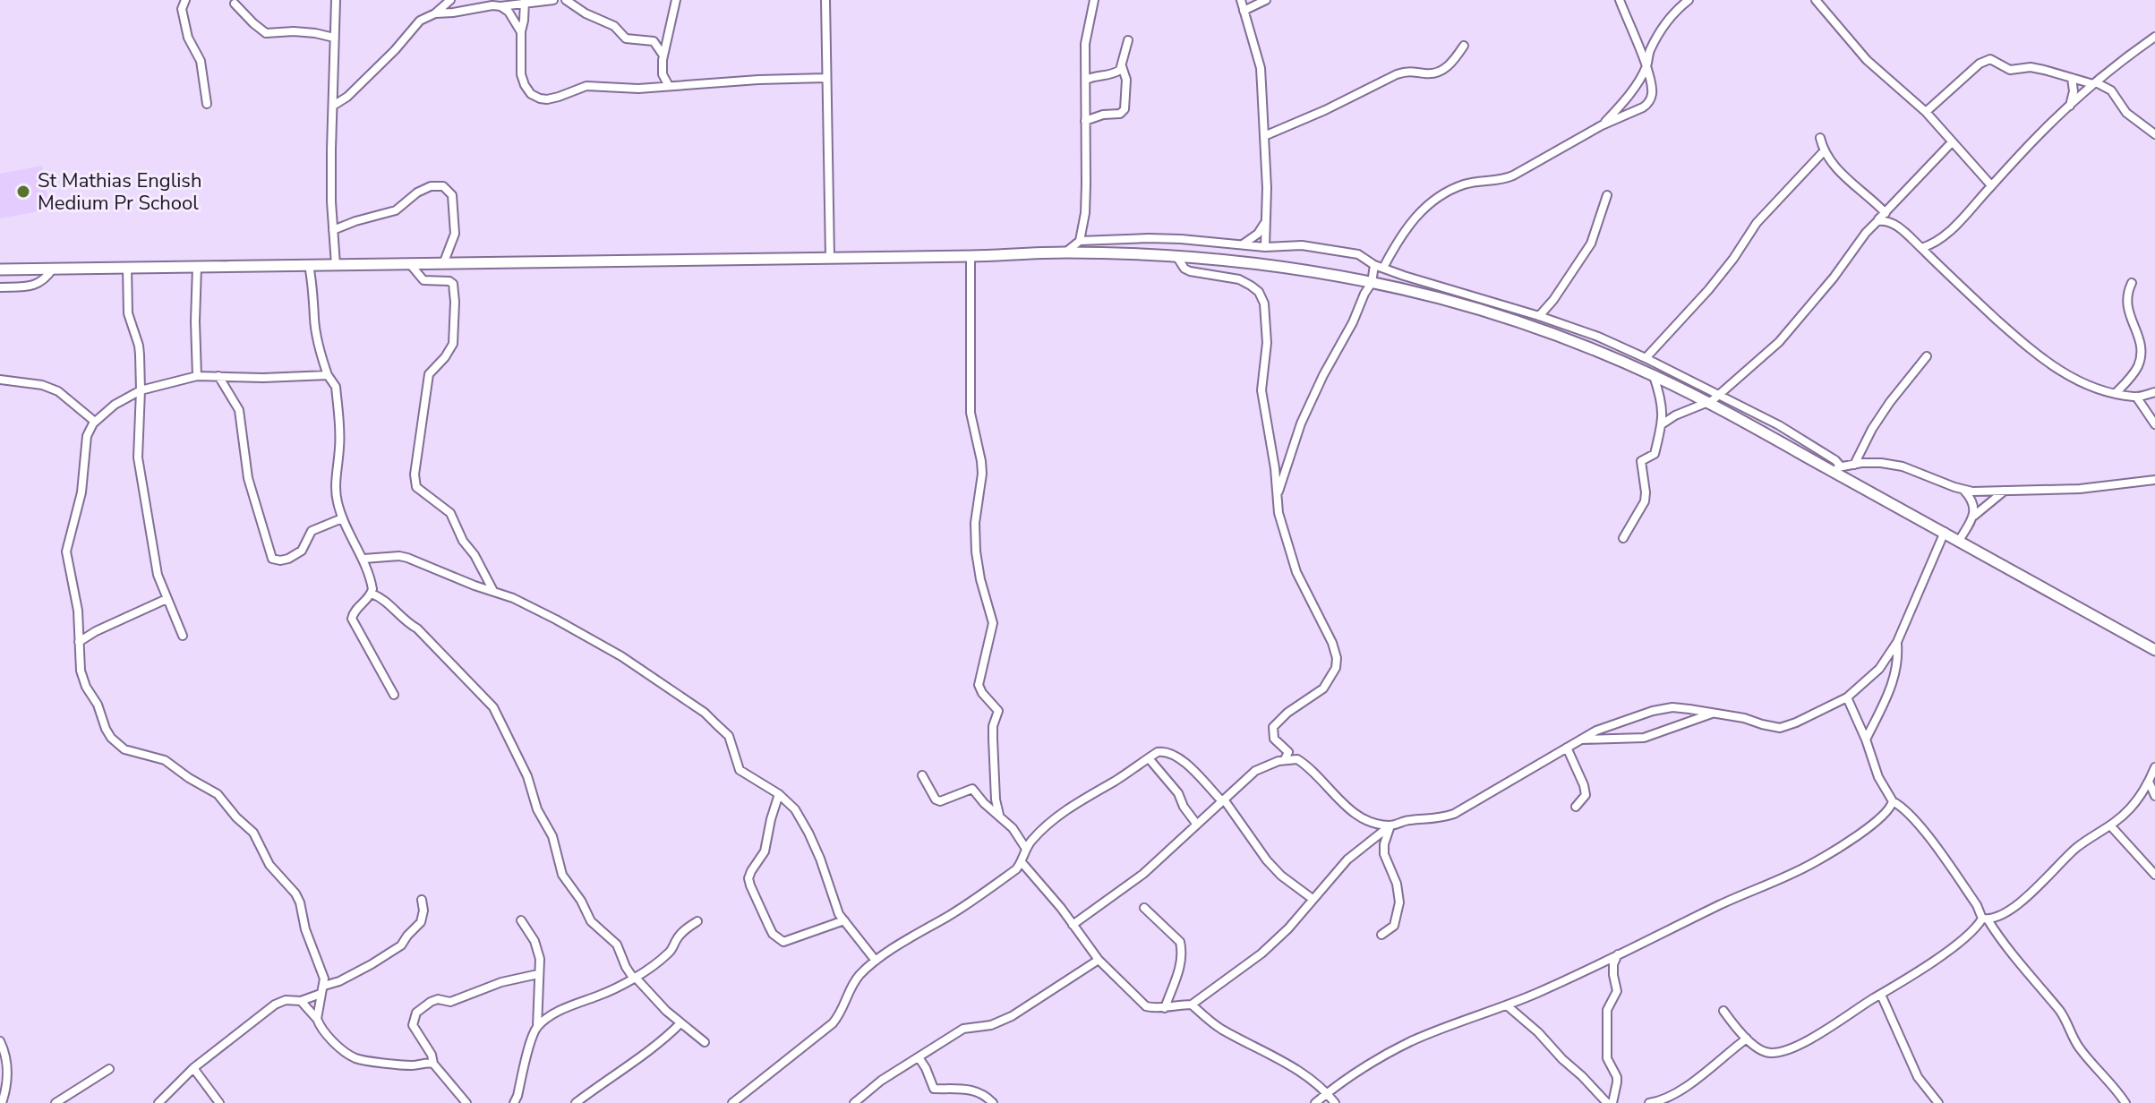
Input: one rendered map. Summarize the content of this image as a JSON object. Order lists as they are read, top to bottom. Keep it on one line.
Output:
{"places":["St Mathias English Medium Pr School"]}
